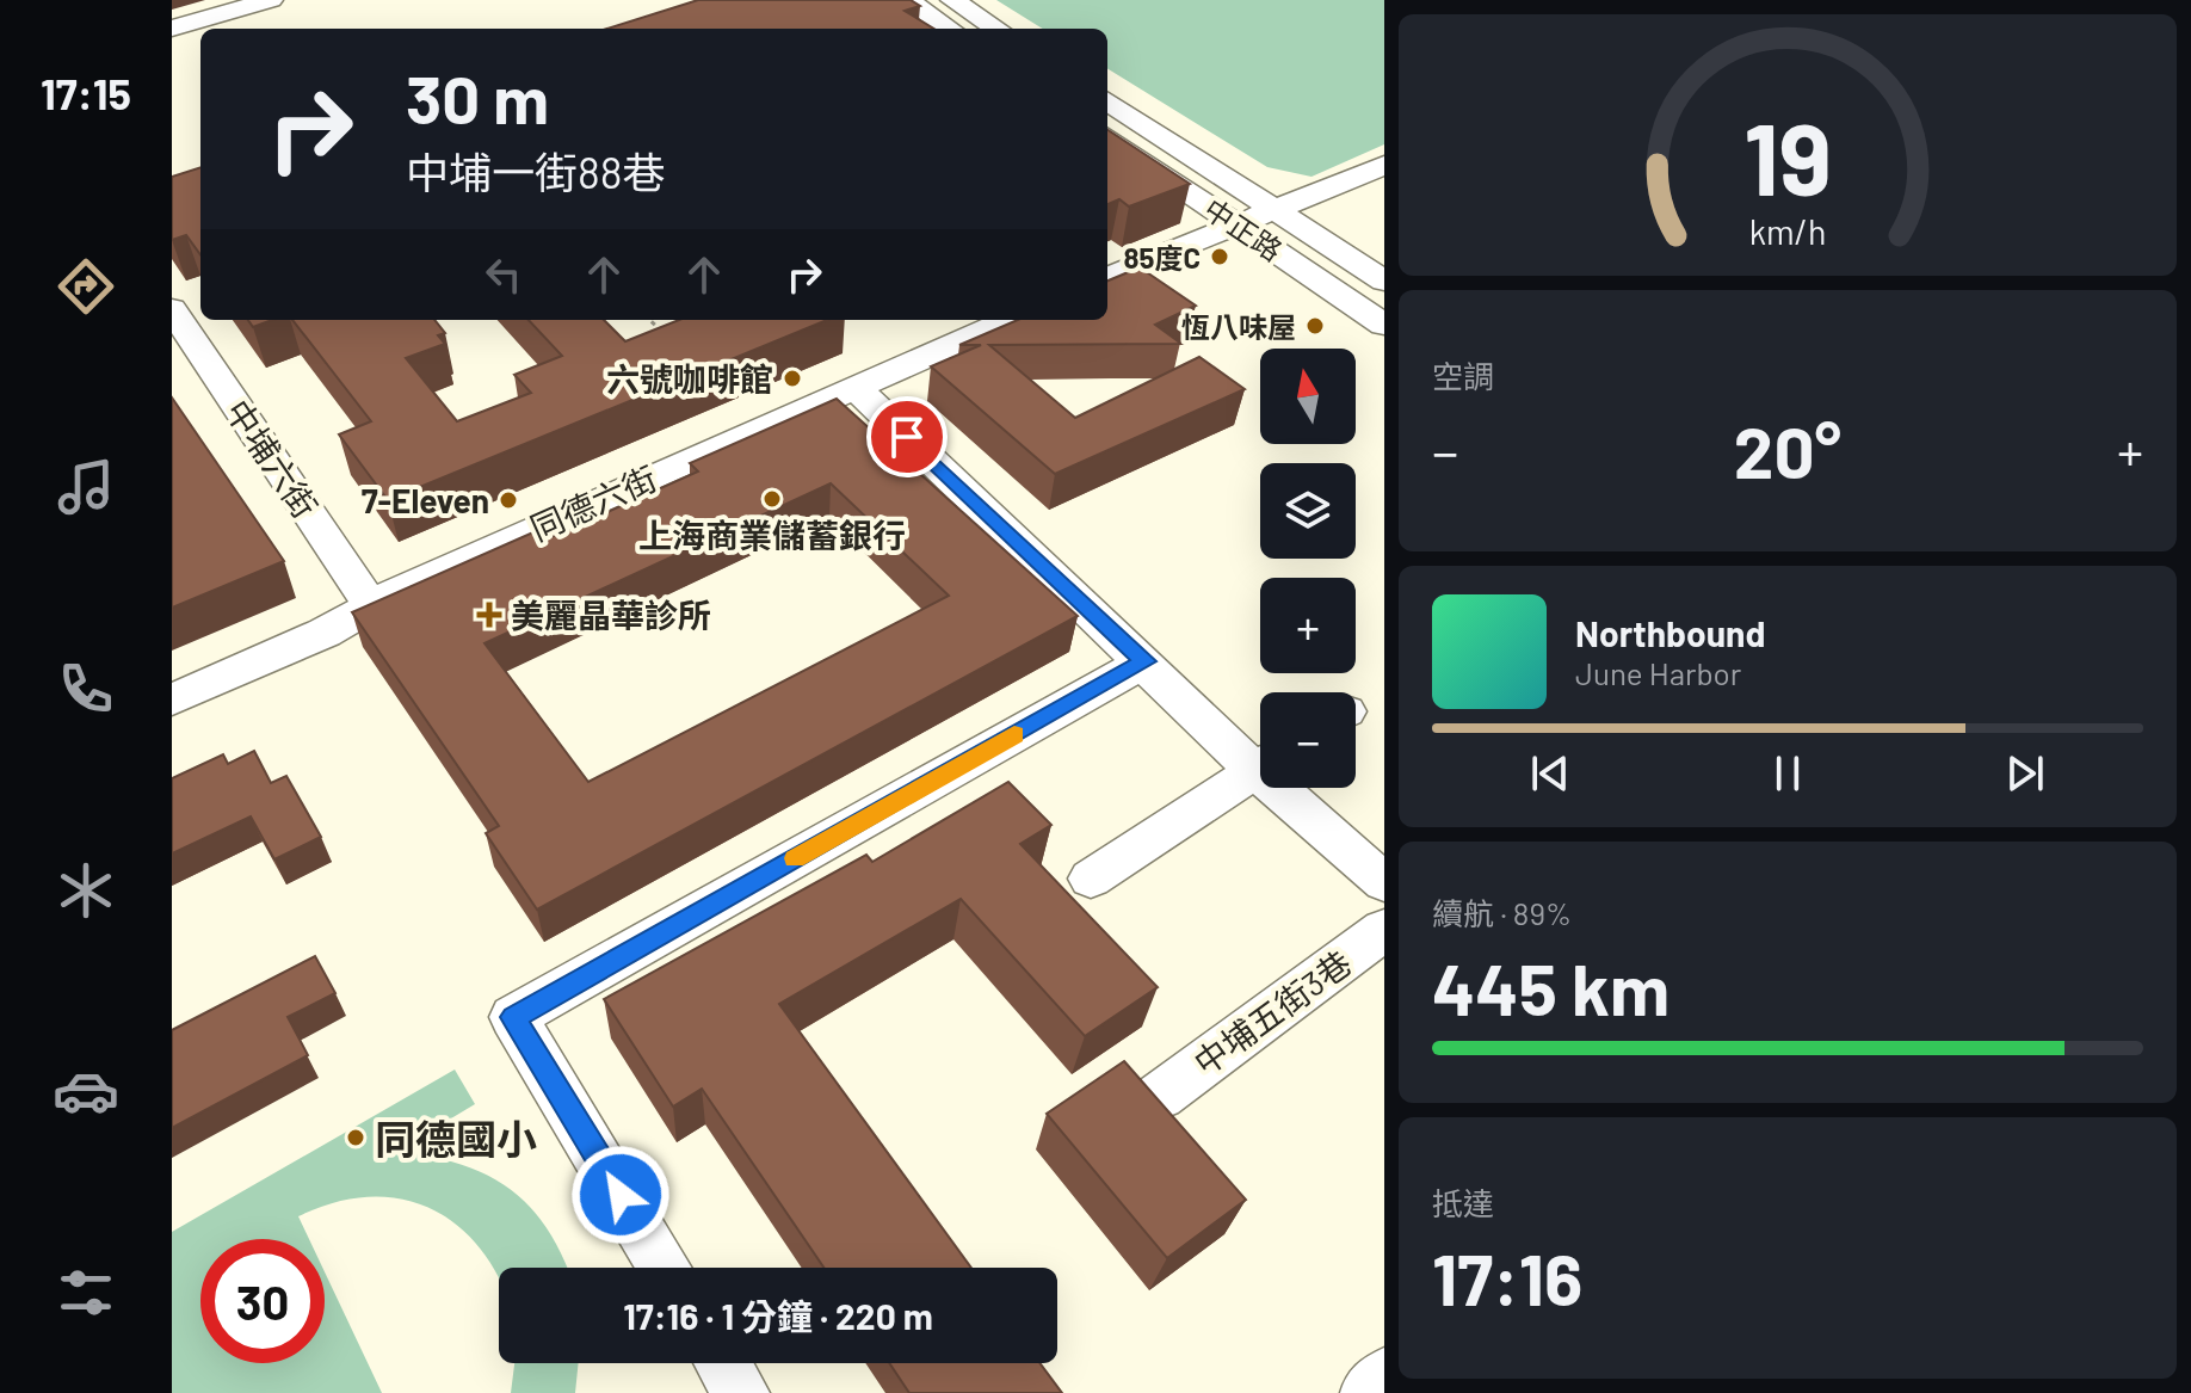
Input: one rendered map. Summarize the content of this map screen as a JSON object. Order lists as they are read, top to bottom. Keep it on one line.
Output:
{"streets":{"street":["中正路","中埔六街","同德六街","中埔五街3巷"]},"crossings":[["中埔六街","同德六街"]],"places":{"other":["85度C","恆八味屋","六號咖啡館","上海商業儲蓄銀行","7-Eleven","同德國小"],"health":["美麗晶華診所"]},"north":"top","page":{"tabs":"17:15","turn":["30 m","中埔一街88巷"],"tile":["空調",["續航 · 89%","445 km"],["抵達","17:16"]],"map_buttons":["+","−"],"heat":["−","20°","+"],"song":["Northbound","June Harbor"],"limit":"30","trip":"17:16 · 1 分鐘 · 220 m","gauge":["19","km/h"]}}
